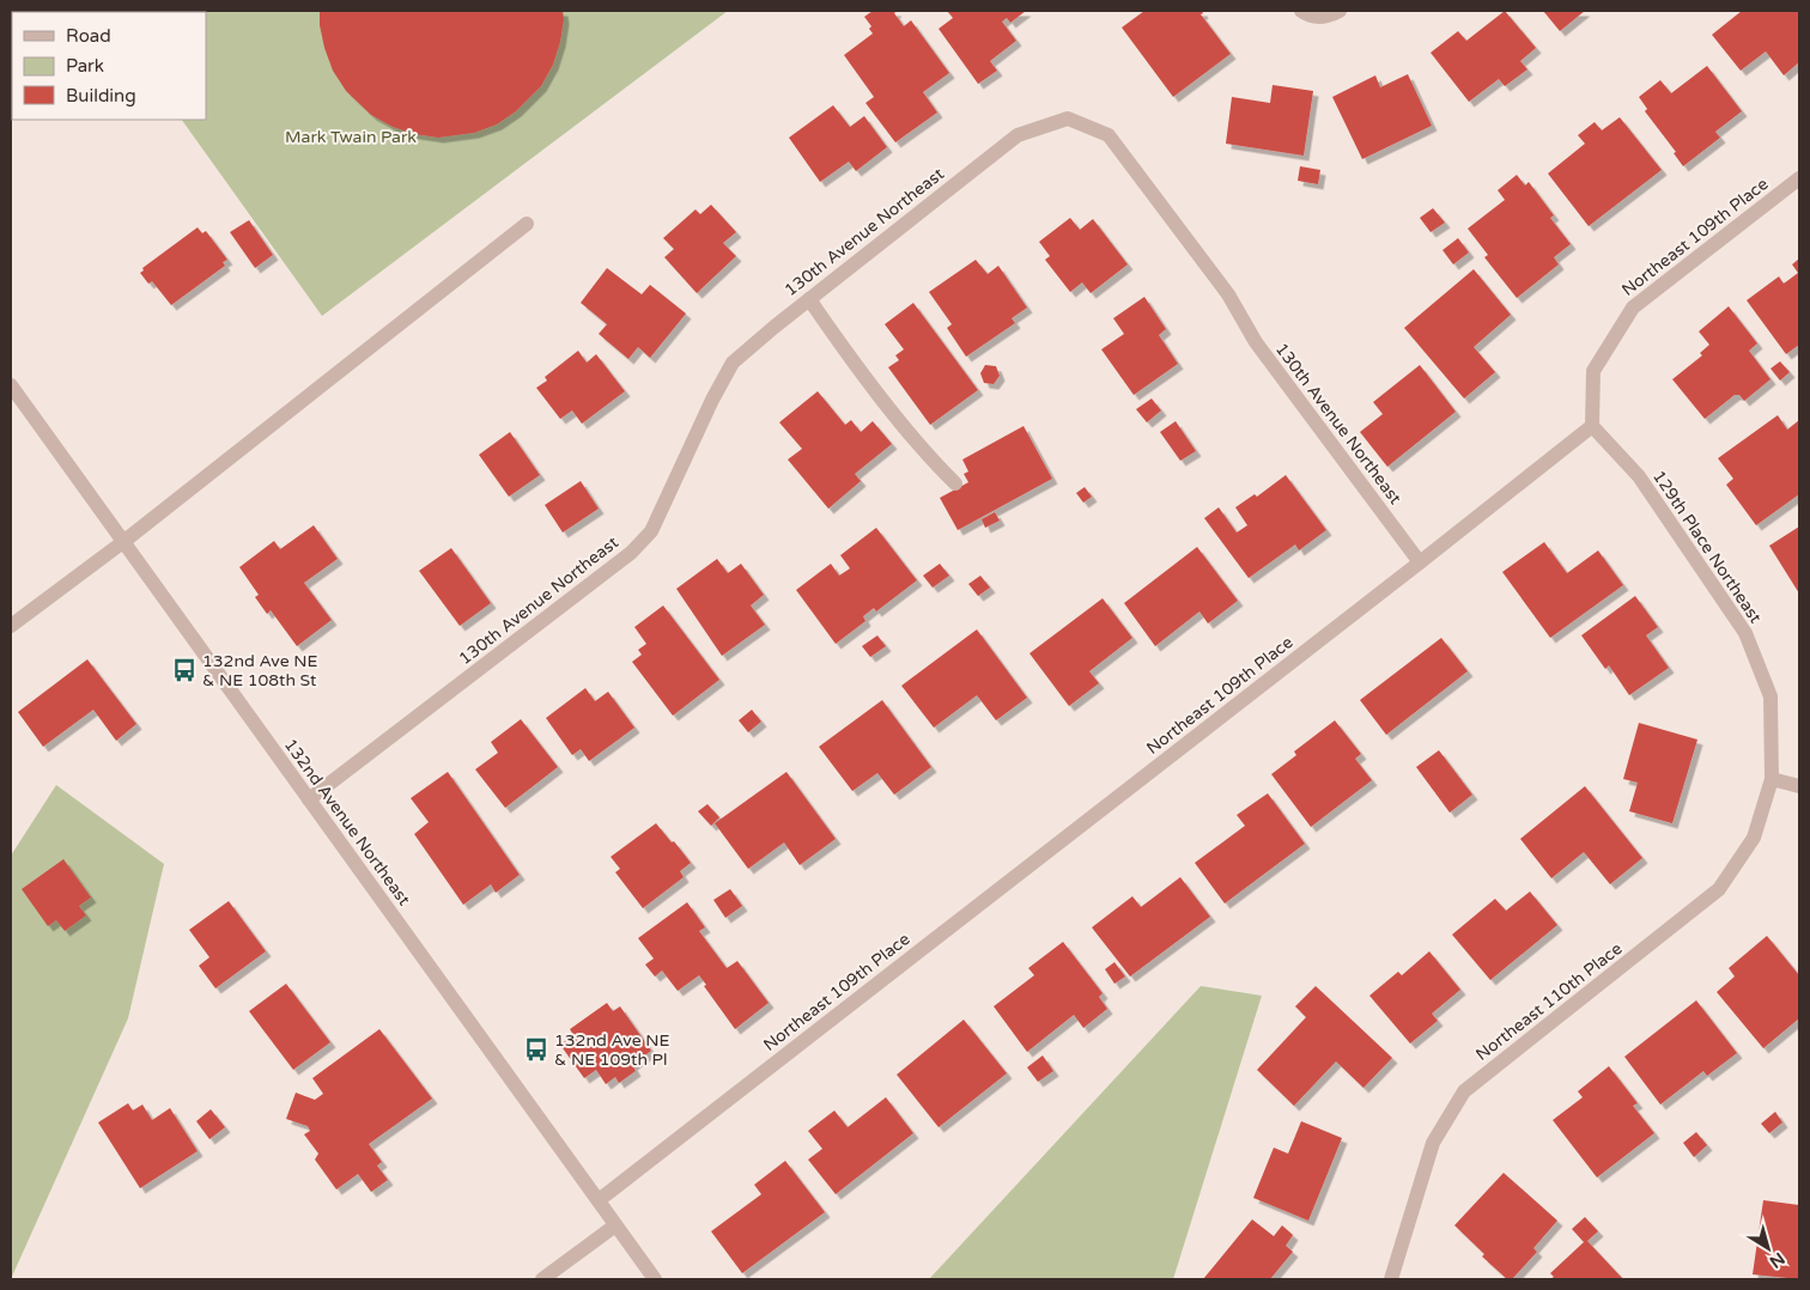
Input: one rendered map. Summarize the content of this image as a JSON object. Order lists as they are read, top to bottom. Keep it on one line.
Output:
{"streets":{"street":["130th Avenue Northeast","Northeast 109th Place","129th Place Northeast","132nd Avenue Northeast","Northeast 110th Place"]},"crossings":[["130th Avenue Northeast","Northeast 109th Place"],["130th Avenue Northeast","132nd Avenue Northeast"],["Northeast 109th Place","129th Place Northeast"],["Northeast 109th Place","132nd Avenue Northeast"],["129th Place Northeast","Northeast 110th Place"]],"parks":["Mark Twain Park"],"places":{"bus stop":["132nd Ave NE & NE 108th St","132nd Ave NE & NE 109th Pl"]},"legend":["Road","Park","Building"],"north":"bottom right"}
